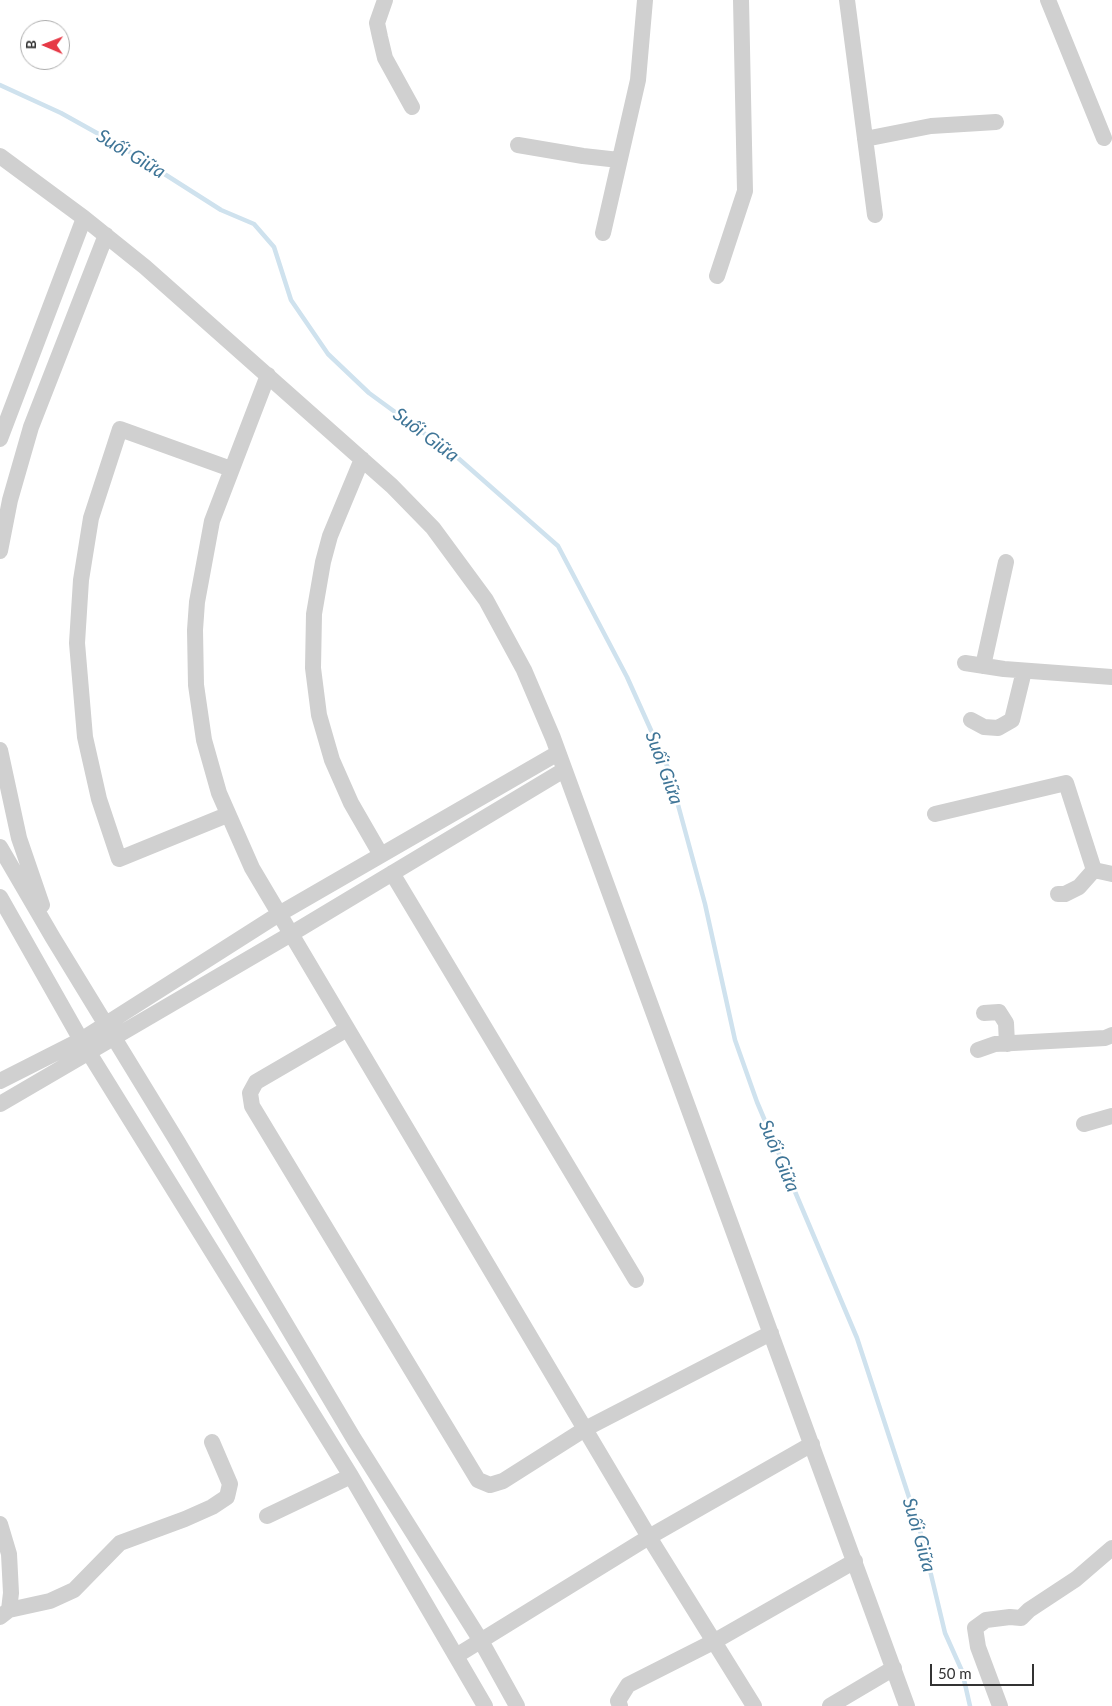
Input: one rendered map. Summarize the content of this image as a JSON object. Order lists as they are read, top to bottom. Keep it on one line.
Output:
{"water":["Suối Giữa"],"scale_bar":"50 m","north":"left"}
